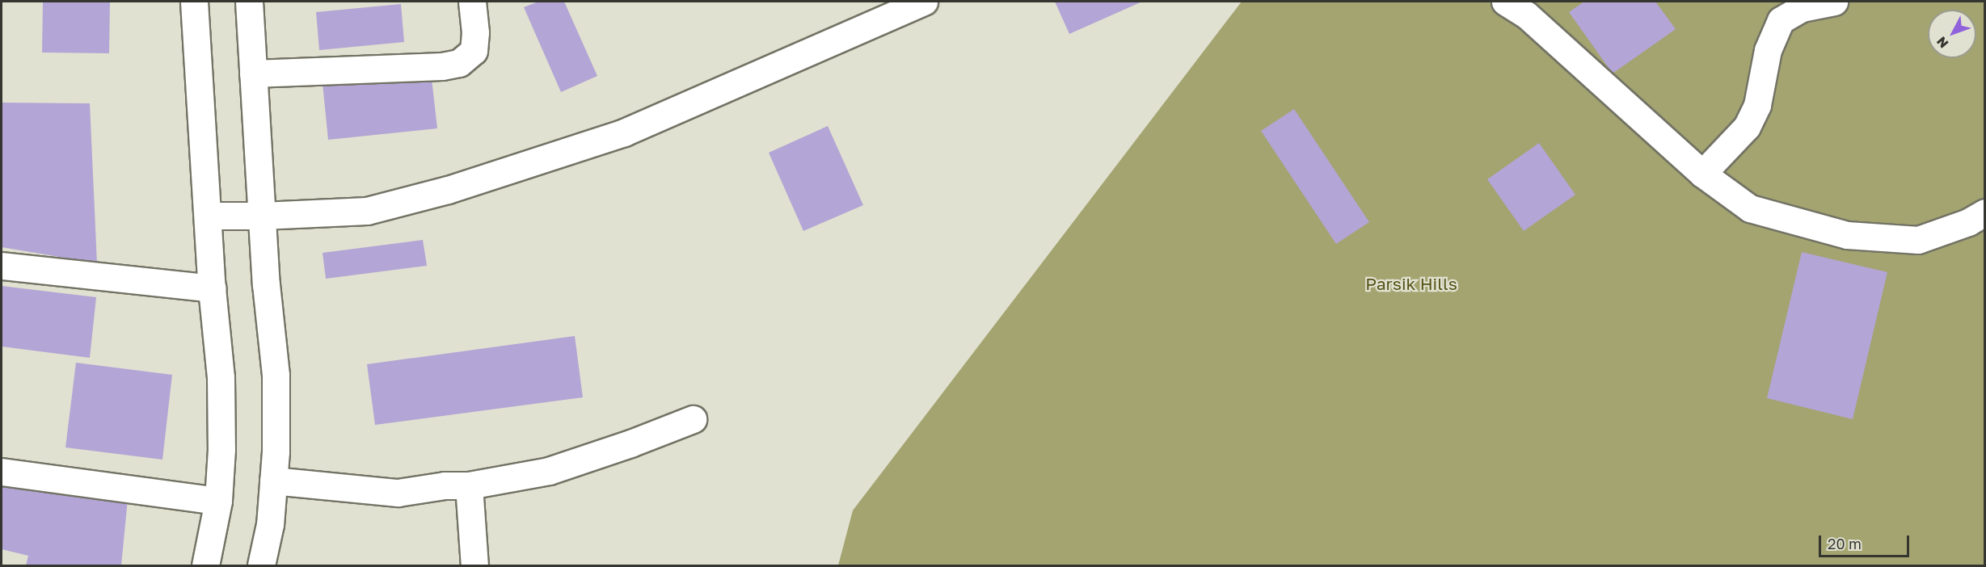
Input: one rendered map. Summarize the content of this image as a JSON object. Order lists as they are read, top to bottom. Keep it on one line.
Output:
{"parks":["Parsik Hills"],"scale_bar":"20 m","north":"bottom left"}
